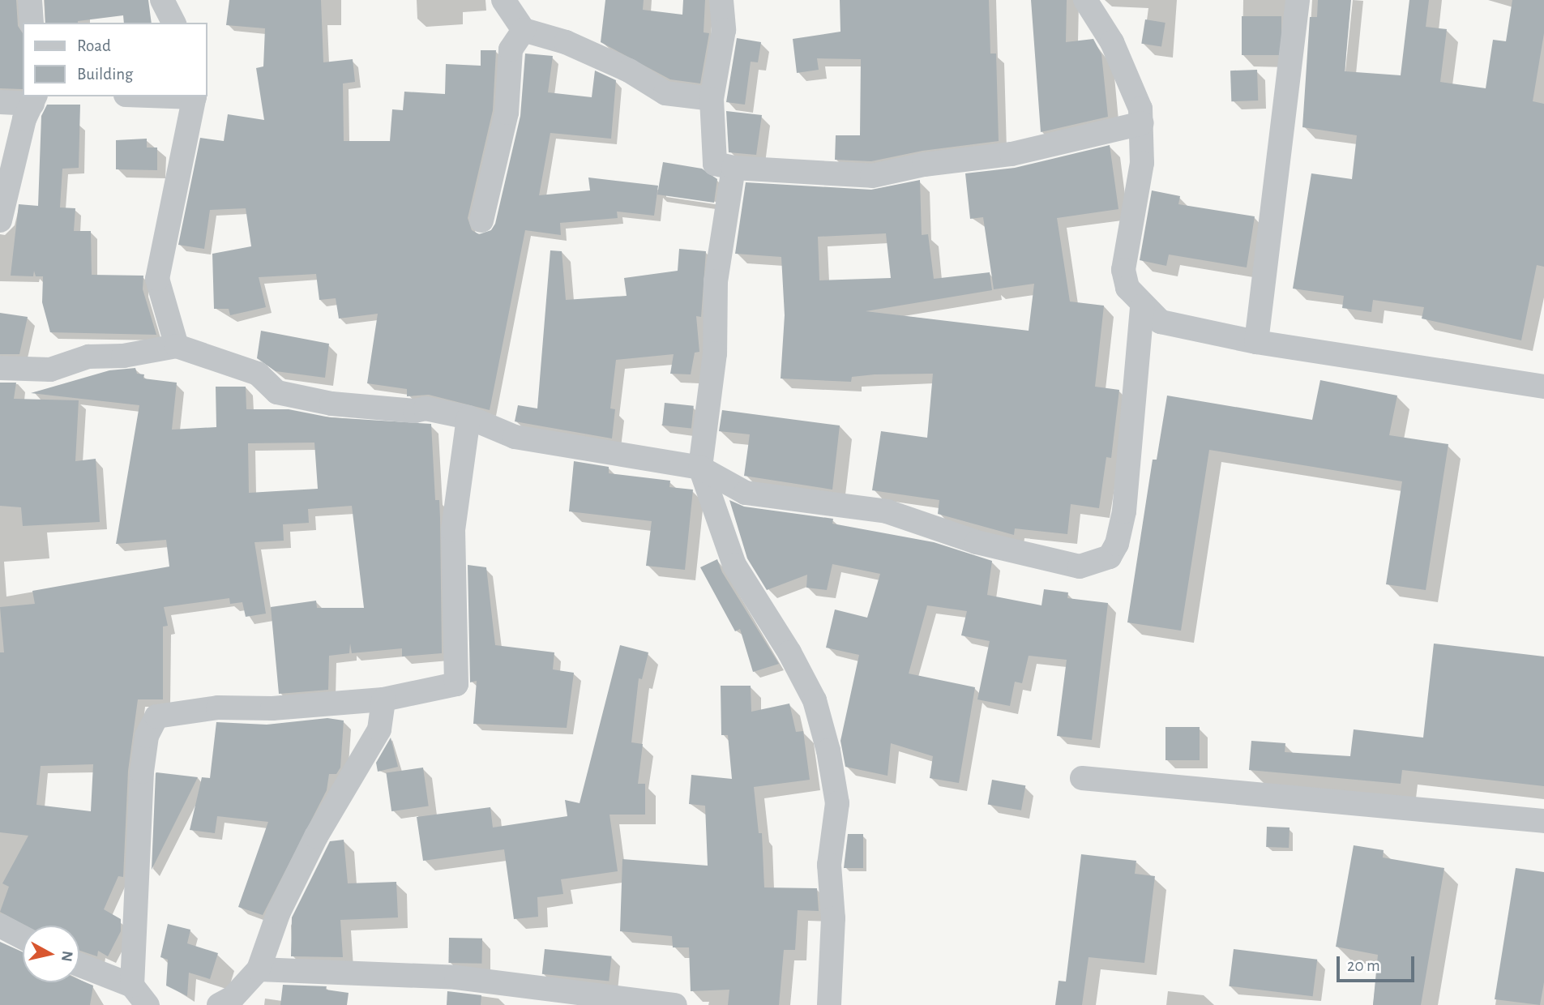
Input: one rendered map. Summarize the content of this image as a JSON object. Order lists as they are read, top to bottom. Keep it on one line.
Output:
{"legend":["Road","Building"],"scale_bar":"20 m","north":"right"}
